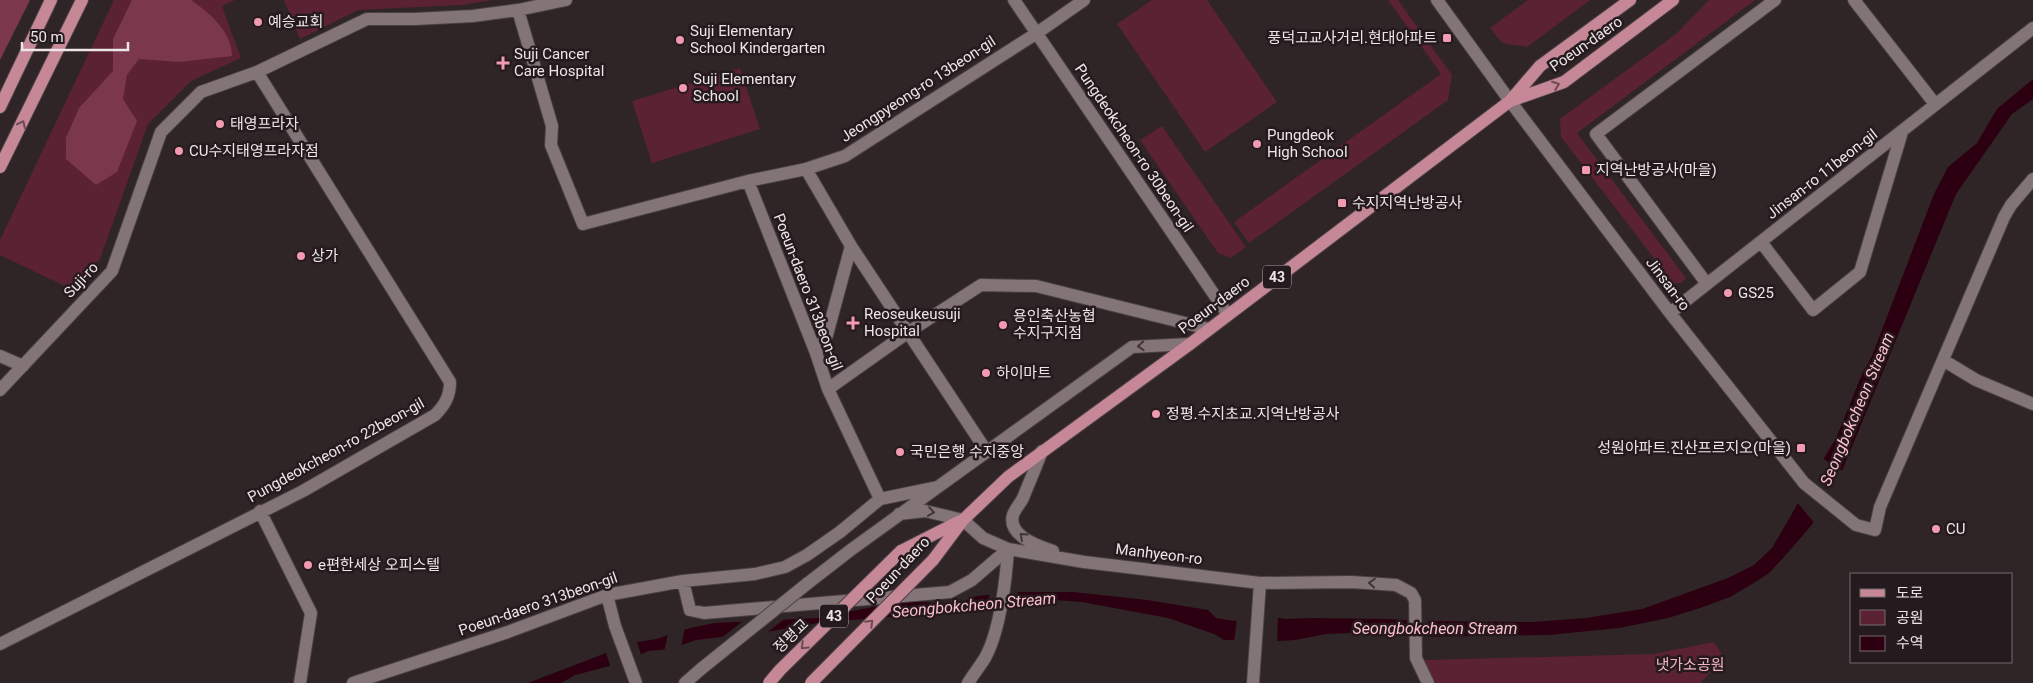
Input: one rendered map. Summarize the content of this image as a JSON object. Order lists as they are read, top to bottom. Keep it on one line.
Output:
{"streets":{"main road":["Poeun-daero","43","정평교"],"street":["Jeongpyeong-ro 13beon-gil","Pungdeokcheon-ro 30beon-gil","Jinsan-ro 11beon-gil","Suji-ro","Jinsan-ro","Poeun-daero 313beon-gil","Pungdeokcheon-ro 22beon-gil","Manhyeon-ro"]},"crossings":[["Poeun-daero","Pungdeokcheon-ro 30beon-gil"],["Poeun-daero","Jinsan-ro"],["Poeun-daero","Manhyeon-ro"],["Poeun-daero","정평교"],["Jeongpyeong-ro 13beon-gil","Pungdeokcheon-ro 30beon-gil"],["Jeongpyeong-ro 13beon-gil","Poeun-daero 313beon-gil"],["Jinsan-ro 11beon-gil","Jinsan-ro"],["Suji-ro","Pungdeokcheon-ro 22beon-gil"]],"one_way":["정평교"],"water":["Seongbokcheon Stream"],"parks":["냇가소공원"],"places":{"other":["예승교회","Suji Elementary School Kindergarten","Suji Elementary School","태영프라자","Pungdeok High School","CU수지태영프라자점","상가","GS25","용인축산농협 수지구지점","하이마트","정평.수지초교.지역난방공사","국민은행 수지중앙","CU","e편한세상 오피스텔"],"transit":["풍덕고교사거리.현대아파트","지역난방공사(마을)","수지지역난방공사","성원아파트.진산프르지오(마을)"],"health":["Suji Cancer Care Hospital","Reoseukeusuji Hospital"]},"legend":["도로","공원","수역"],"scale_bar":"50 m"}
